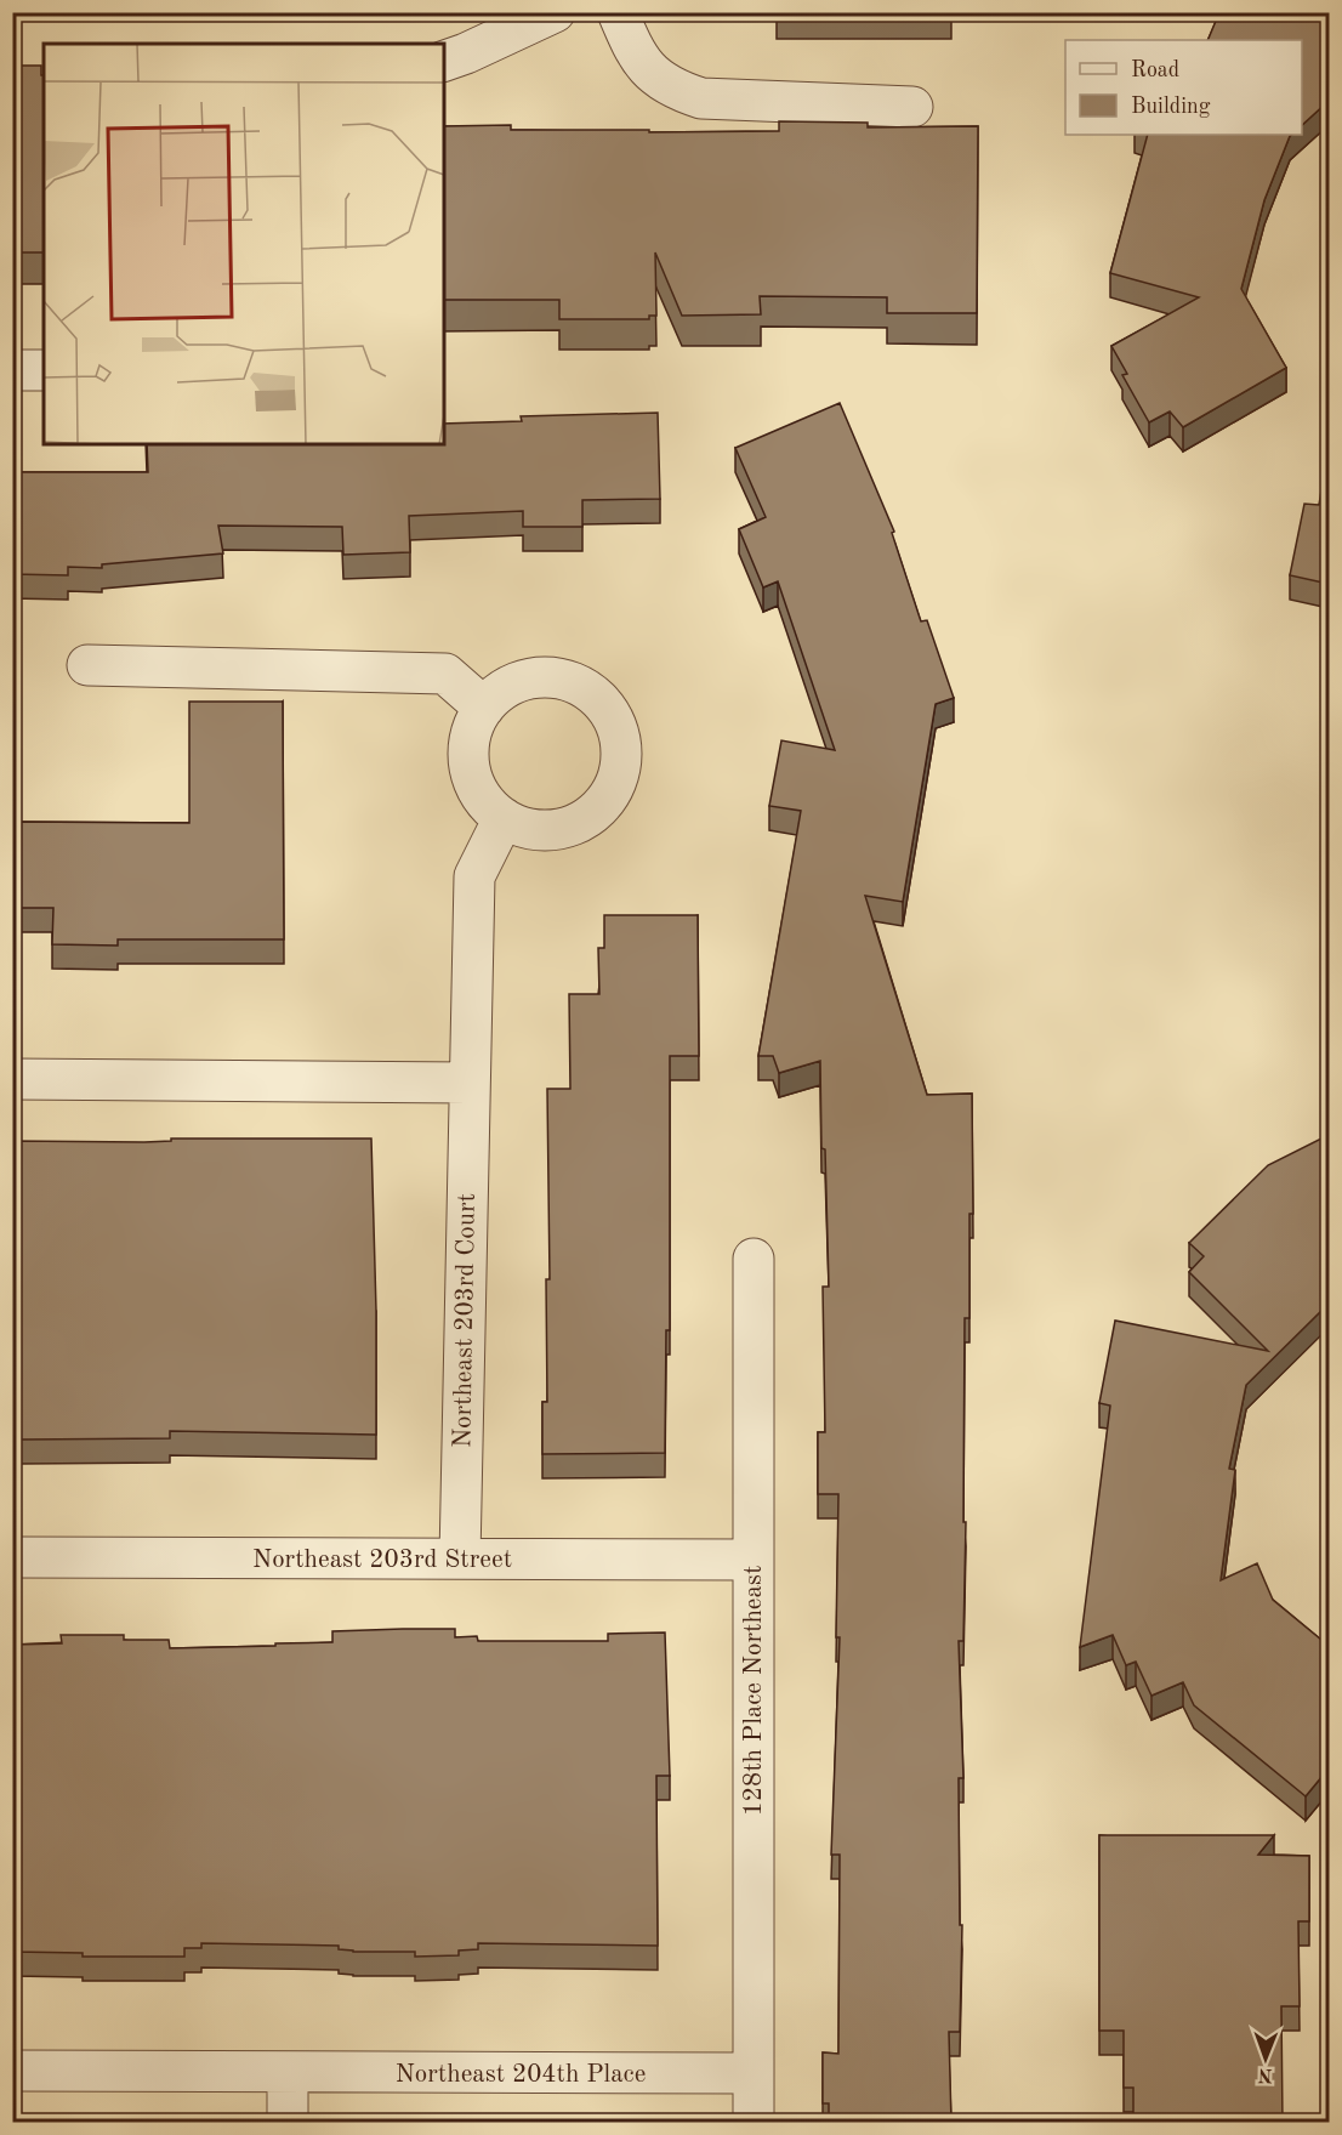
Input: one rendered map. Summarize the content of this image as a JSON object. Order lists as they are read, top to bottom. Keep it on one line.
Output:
{"streets":{"street":["Northeast 203rd Court","Northeast 203rd Street","128th Place Northeast","Northeast 204th Place"]},"crossings":[["Northeast 203rd Court","Northeast 203rd Street"],["Northeast 203rd Street","128th Place Northeast"],["128th Place Northeast","Northeast 204th Place"]],"legend":["Road","Building"],"north":"bottom"}
